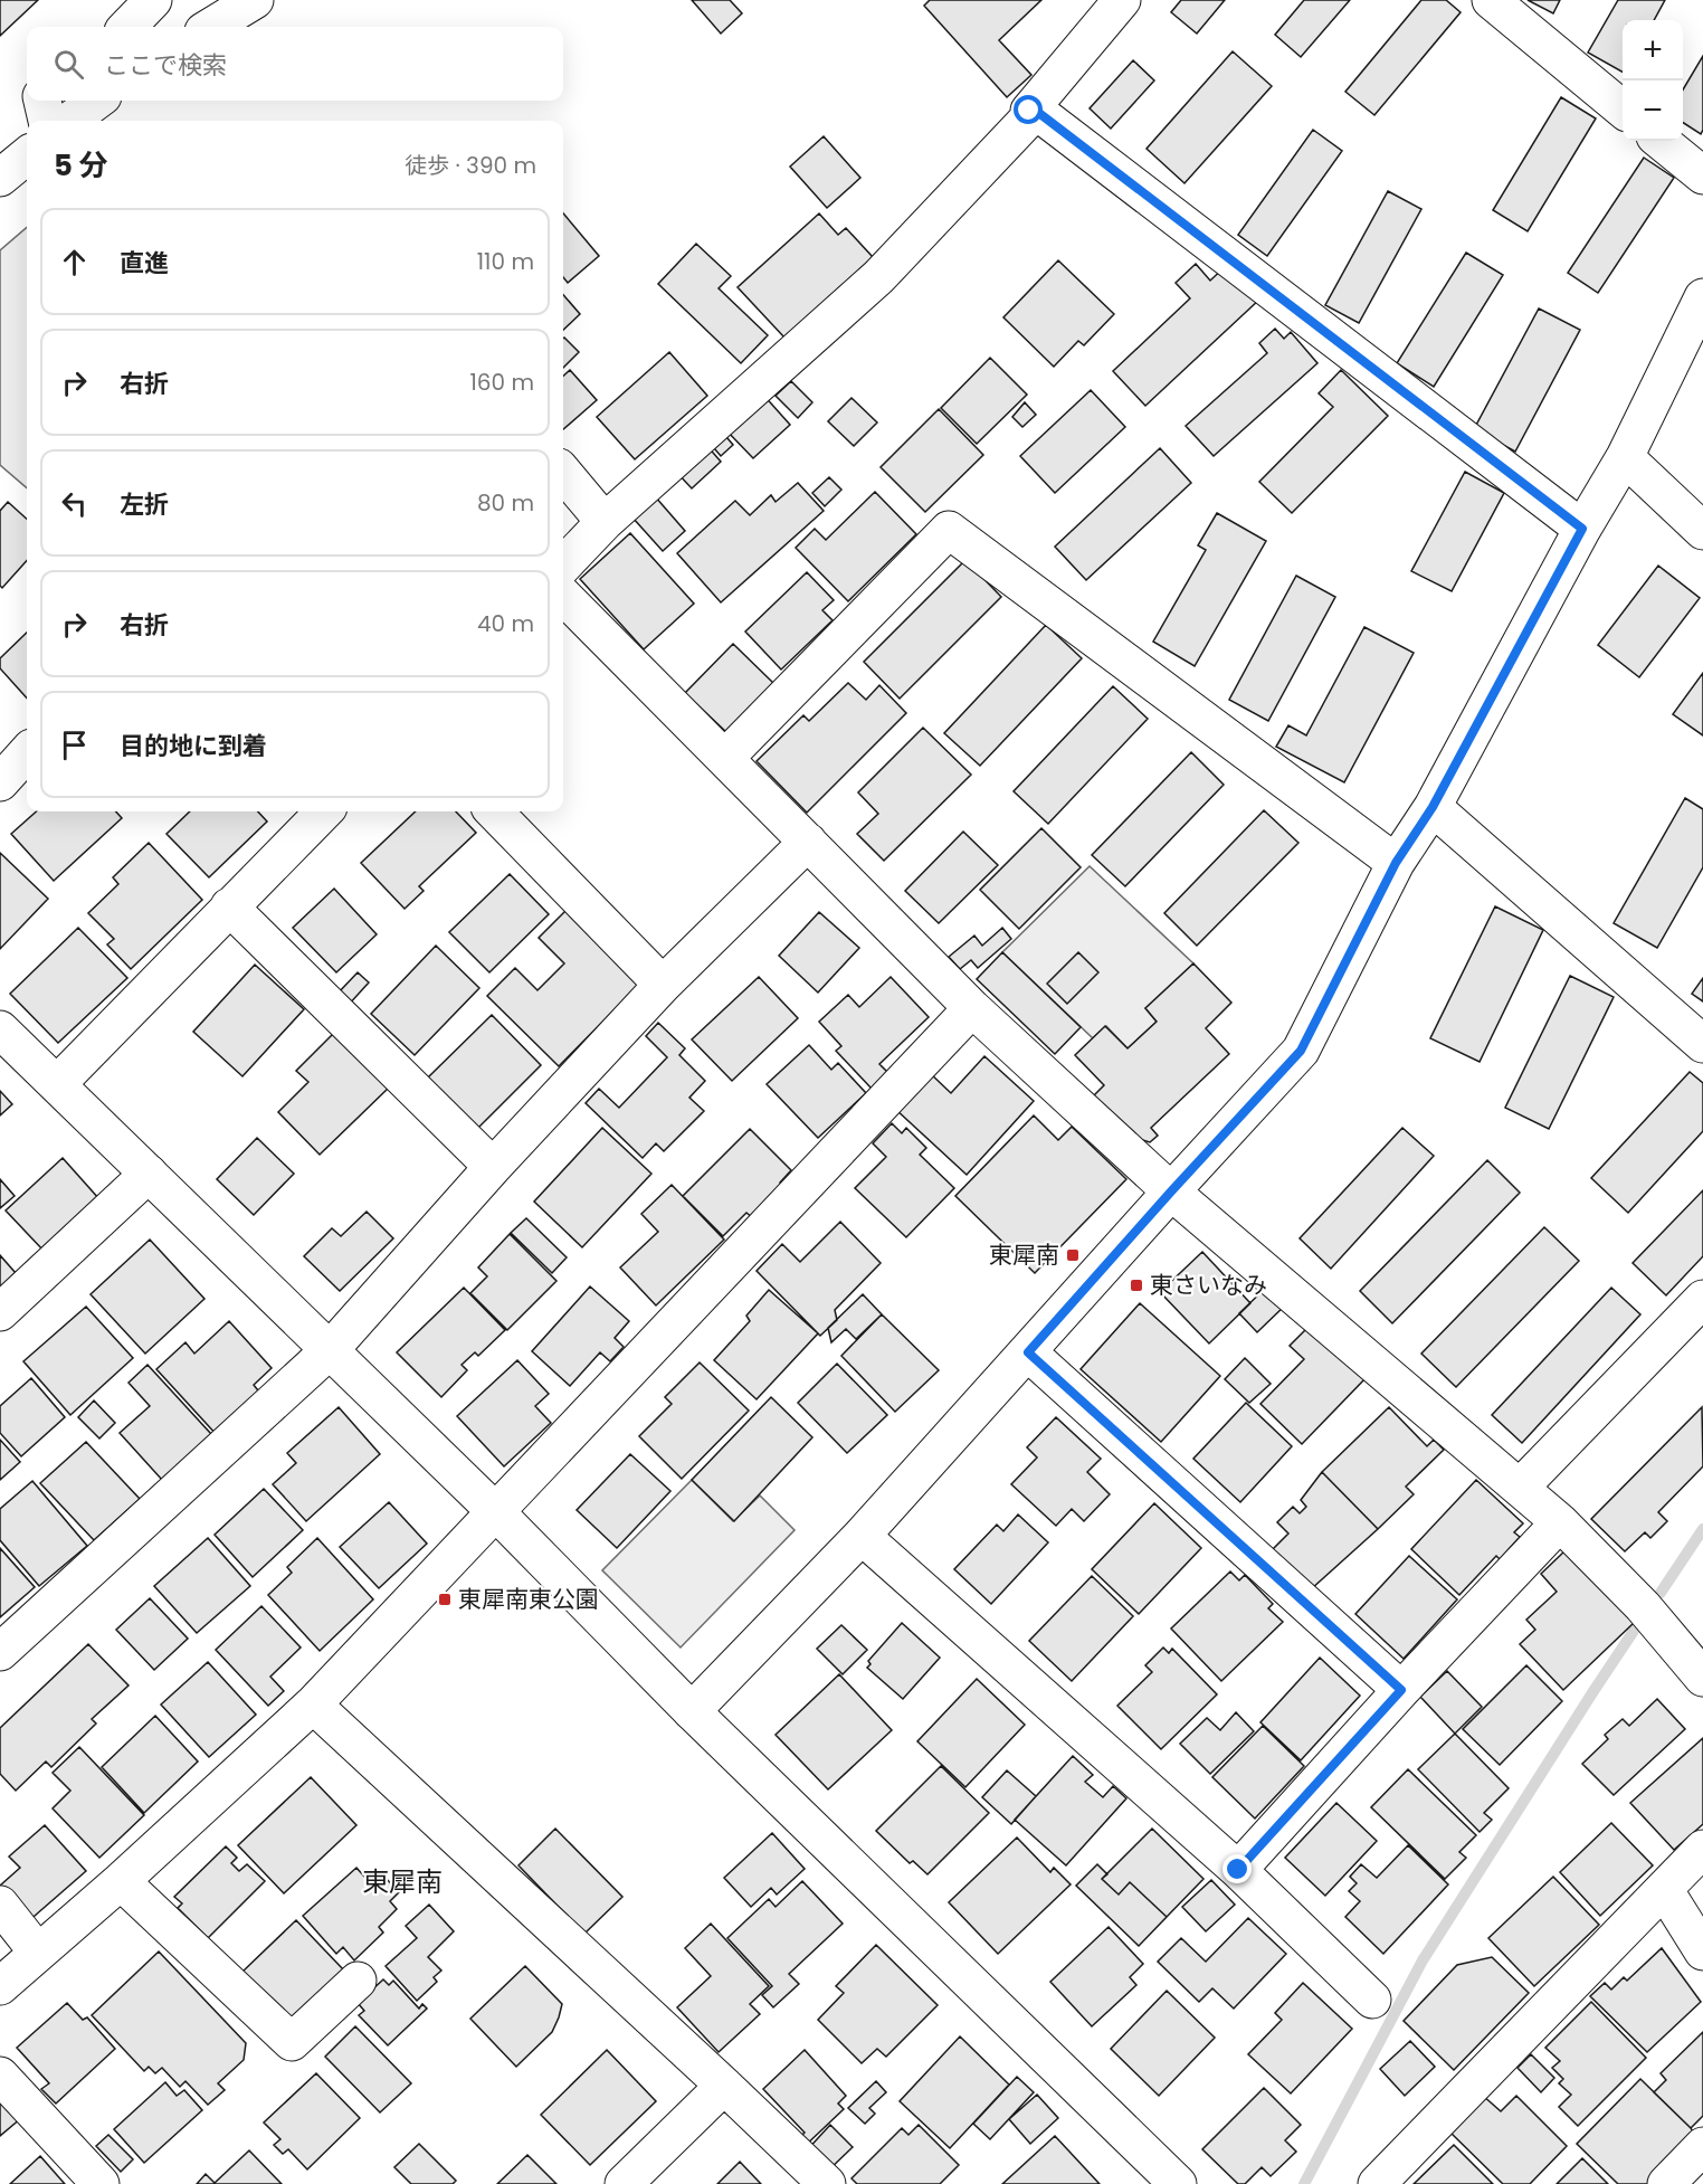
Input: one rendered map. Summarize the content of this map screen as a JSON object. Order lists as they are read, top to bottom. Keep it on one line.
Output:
{"districts":["東犀南"],"places":{"transit":["東犀南","東さいなみ","東犀南東公園"]},"page":{"map_buttons":["+","−"],"search":"ここで検索","heading":["5 分","徒歩 · 390 m"],"list":[["直進","110 m"],["右折","160 m"],["左折","80 m"],["右折","40 m"],"目的地に到着"]}}
